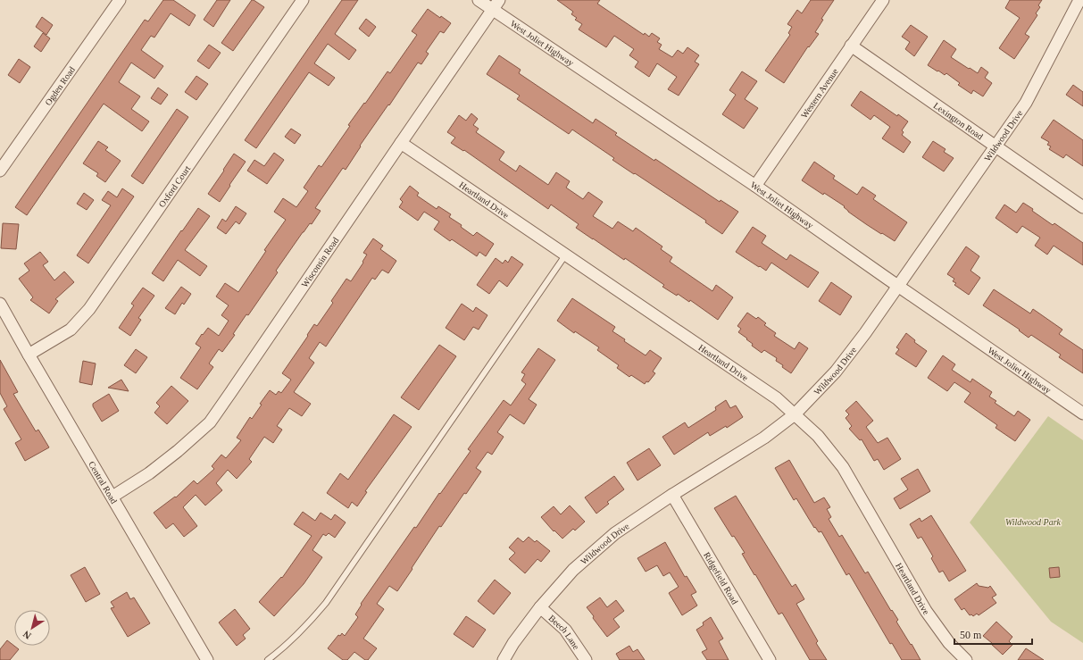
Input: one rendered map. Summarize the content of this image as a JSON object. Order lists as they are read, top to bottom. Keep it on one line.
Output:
{"streets":{"street":["West Joliet Highway","Ogden Road","Western Avenue","Lexington Road","Wildwood Drive","Oxford Court","Heartland Drive","Wisconsin Road","Central Road","Ridgefield Road","Beech Lane"]},"crossings":[["West Joliet Highway","Western Avenue"],["West Joliet Highway","Wildwood Drive"],["West Joliet Highway","Wisconsin Road"],["Western Avenue","Lexington Road"],["Lexington Road","Wildwood Drive"],["Wildwood Drive","Heartland Drive"],["Wildwood Drive","Ridgefield Road"],["Wildwood Drive","Beech Lane"],["Oxford Court","Central Road"],["Heartland Drive","Wisconsin Road"],["Wisconsin Road","Central Road"]],"parks":["Wildwood Park"],"scale_bar":"50 m","north":"bottom left"}
